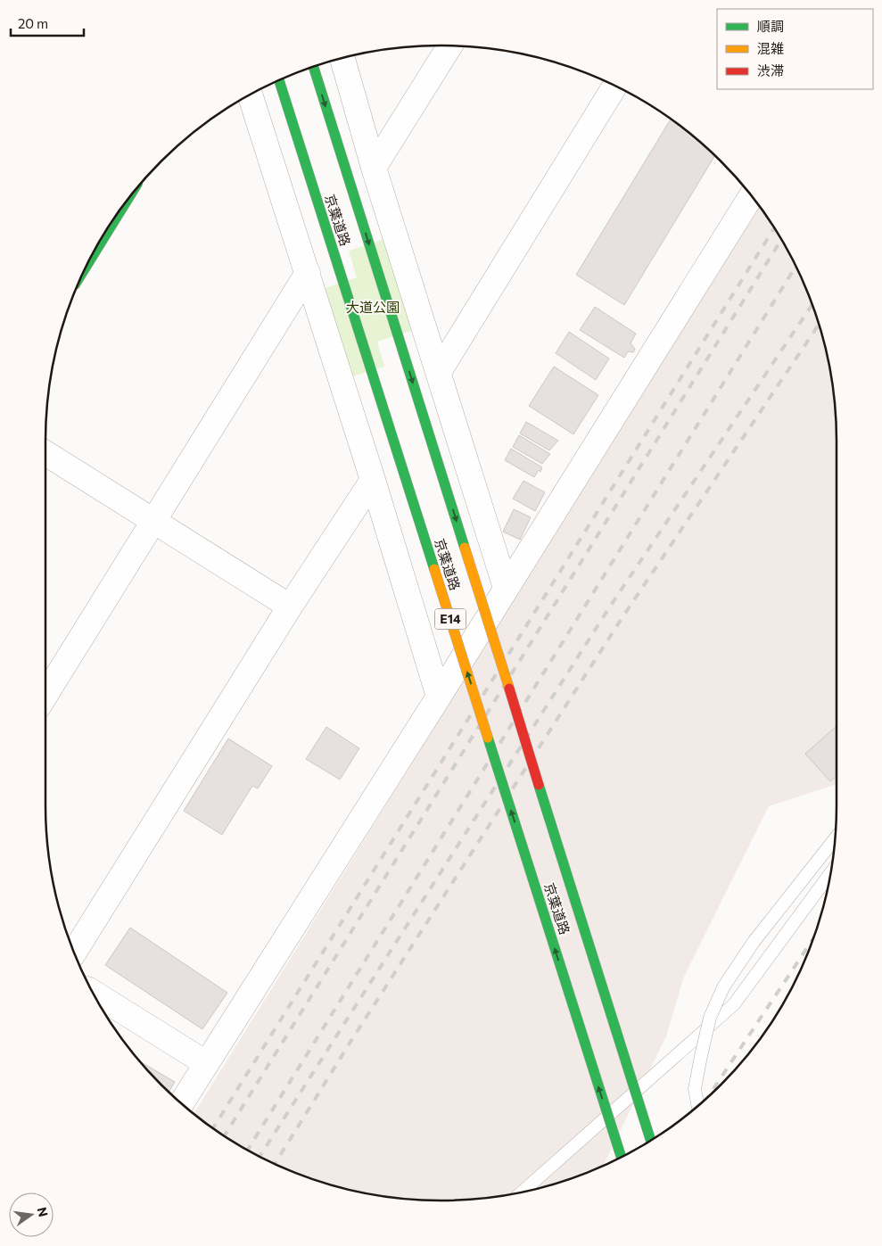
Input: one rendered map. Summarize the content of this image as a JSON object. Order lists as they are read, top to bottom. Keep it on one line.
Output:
{"streets":{"main road":["京葉道路","E14"]},"parks":["大道公園"],"legend":["順調","混雑","渋滞"],"scale_bar":"20 m","north":"right"}
